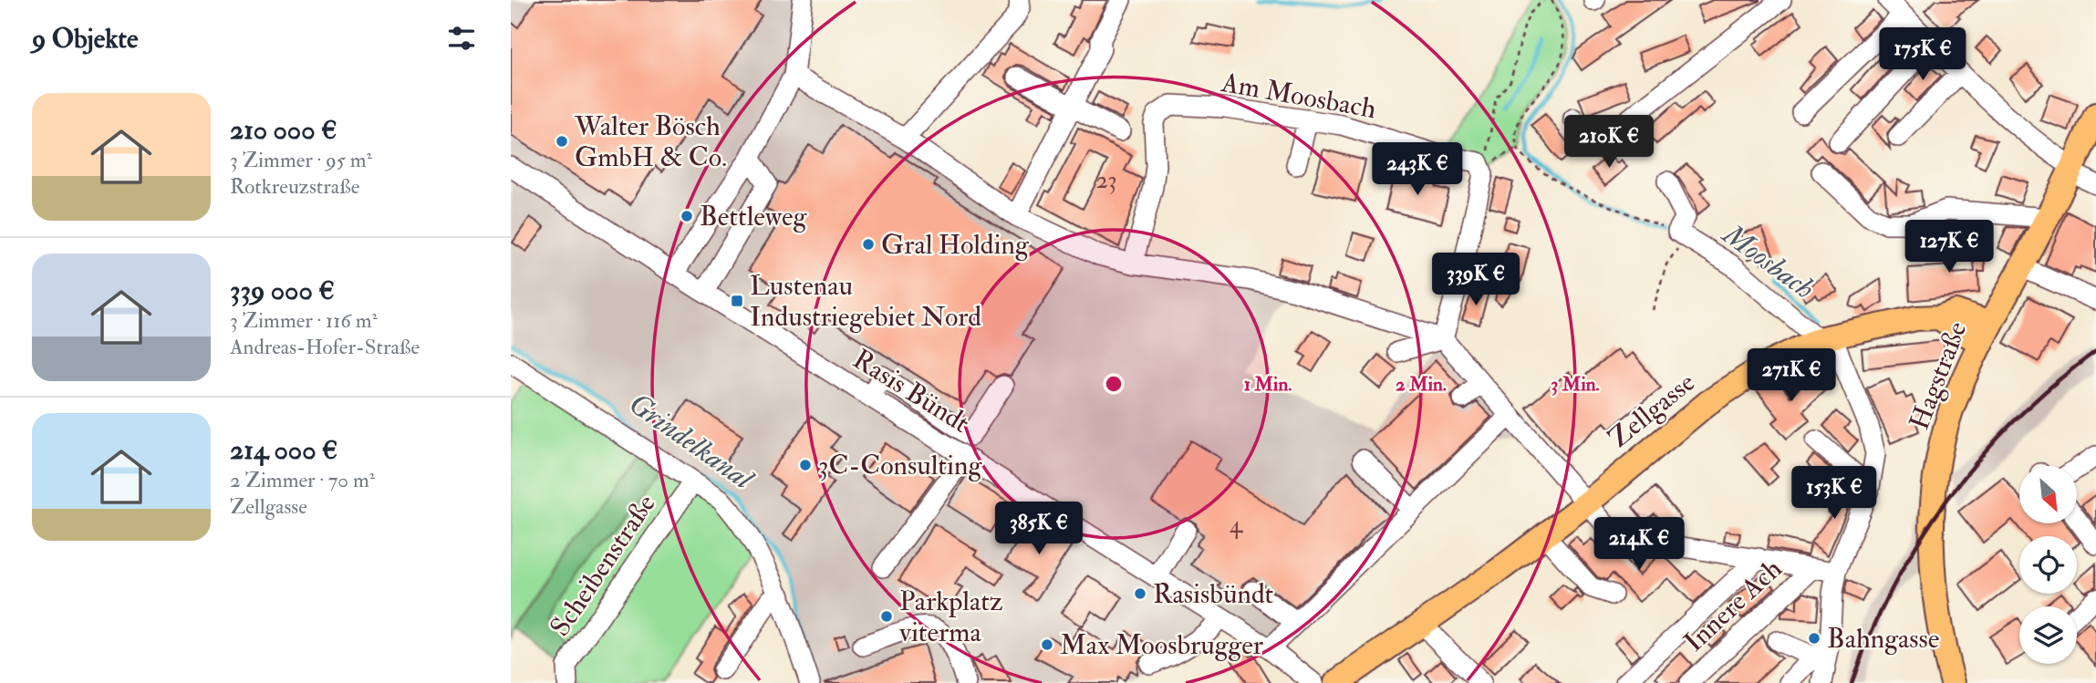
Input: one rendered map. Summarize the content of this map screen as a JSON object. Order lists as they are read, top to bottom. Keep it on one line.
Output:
{"streets":{"main road":["Hagstraße","Zellgasse"],"street":["Am Moosbach","Rasis Bündt","Scheibenstraße","Innere Ach"]},"crossings":[["Hagstraße","Zellgasse"]],"water":["Moosbach","Grindelkanal"],"places":{"other":["Walter Bösch GmbH & Co.","Bettleweg","Gral Holding","3C-Consulting","Rasisbündt","Parkplatz viterma","Bahngasse","Max Moosbrugger"],"transit":["Lustenau Industriegebiet Nord"]},"house_numbers":["23","4"],"north":"bottom right","page":{"heading":"9 Objekte","price":["175K €","210K €","243K €","127K €","339K €","271K €","153K €","385K €","214K €"],"list":[{"name":"210 000 €","note":"3 Zimmer · 95 m² · Rotkreuzstraße"},{"name":"339 000 €","note":"3 Zimmer · 116 m² · Andreas-Hofer-Straße"},{"name":"214 000 €","note":"2 Zimmer · 70 m² · Zellgasse"}]},"rings":["1 Min.","2 Min.","3 Min."]}
